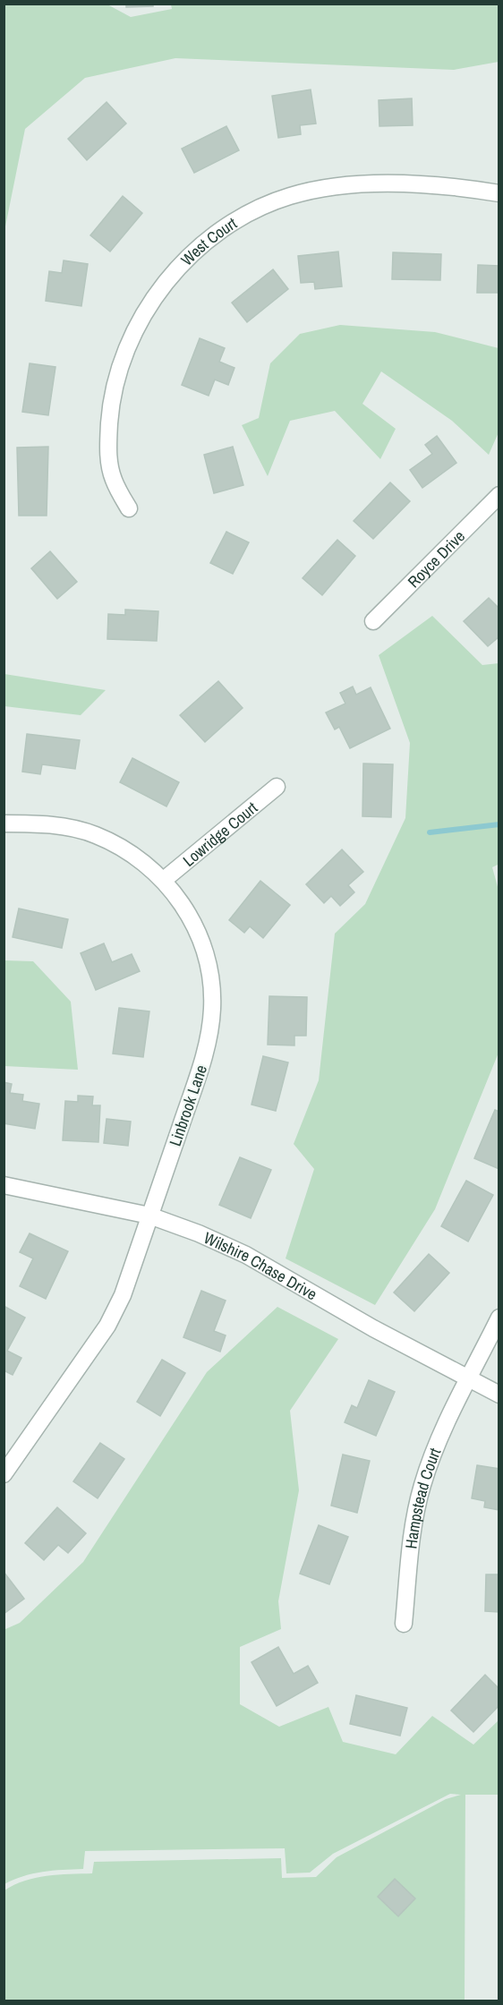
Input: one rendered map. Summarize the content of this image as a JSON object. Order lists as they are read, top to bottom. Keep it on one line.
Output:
{"streets":{"street":["West Court","Royce Drive","Lowridge Court","Linbrook Lane","Wilshire Chase Drive","Hampstead Court"]},"crossings":[["Lowridge Court","Linbrook Lane"],["Linbrook Lane","Wilshire Chase Drive"],["Wilshire Chase Drive","Hampstead Court"]]}
